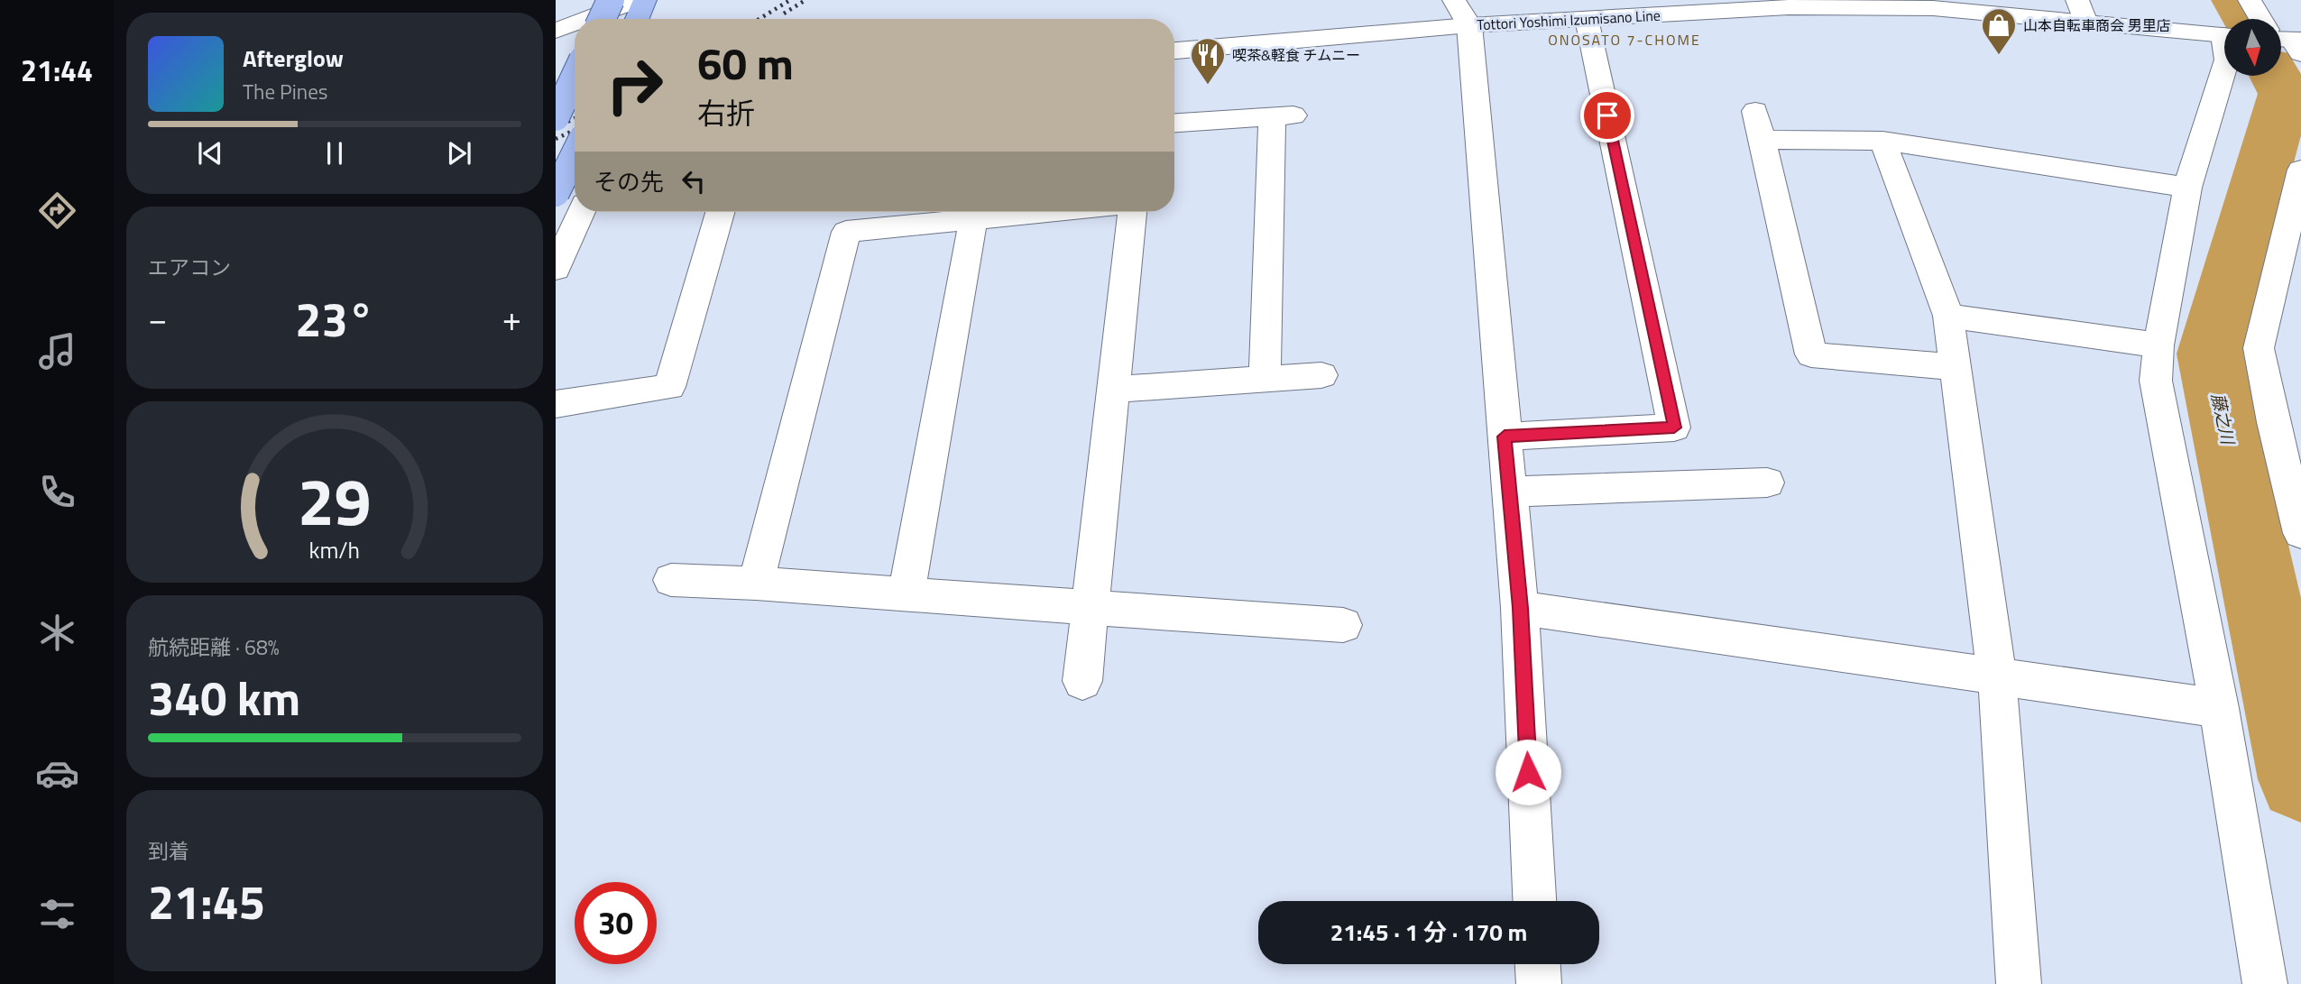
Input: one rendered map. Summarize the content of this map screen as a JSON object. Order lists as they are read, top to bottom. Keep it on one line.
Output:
{"streets":{"street":["Tottori Yoshimi Izumisano Line"]},"districts":["ONOSATO 7-CHOME"],"water":["藤之川"],"places":{"shop":["山本自転車商会 男里店"],"restaurant":["喫茶&軽食 チムニー"]},"north":"bottom","page":{"tabs":"21:44","turn":["60 m","右折"],"song":["Afterglow","The Pines"],"then":"その先","tile":["エアコン",["航続距離 · 68%","340 km"],["到着","21:45"]],"heat":["−","23°","+"],"limit":"30","trip":"21:45 · 1 分 · 170 m","gauge":["29","km/h"]}}
